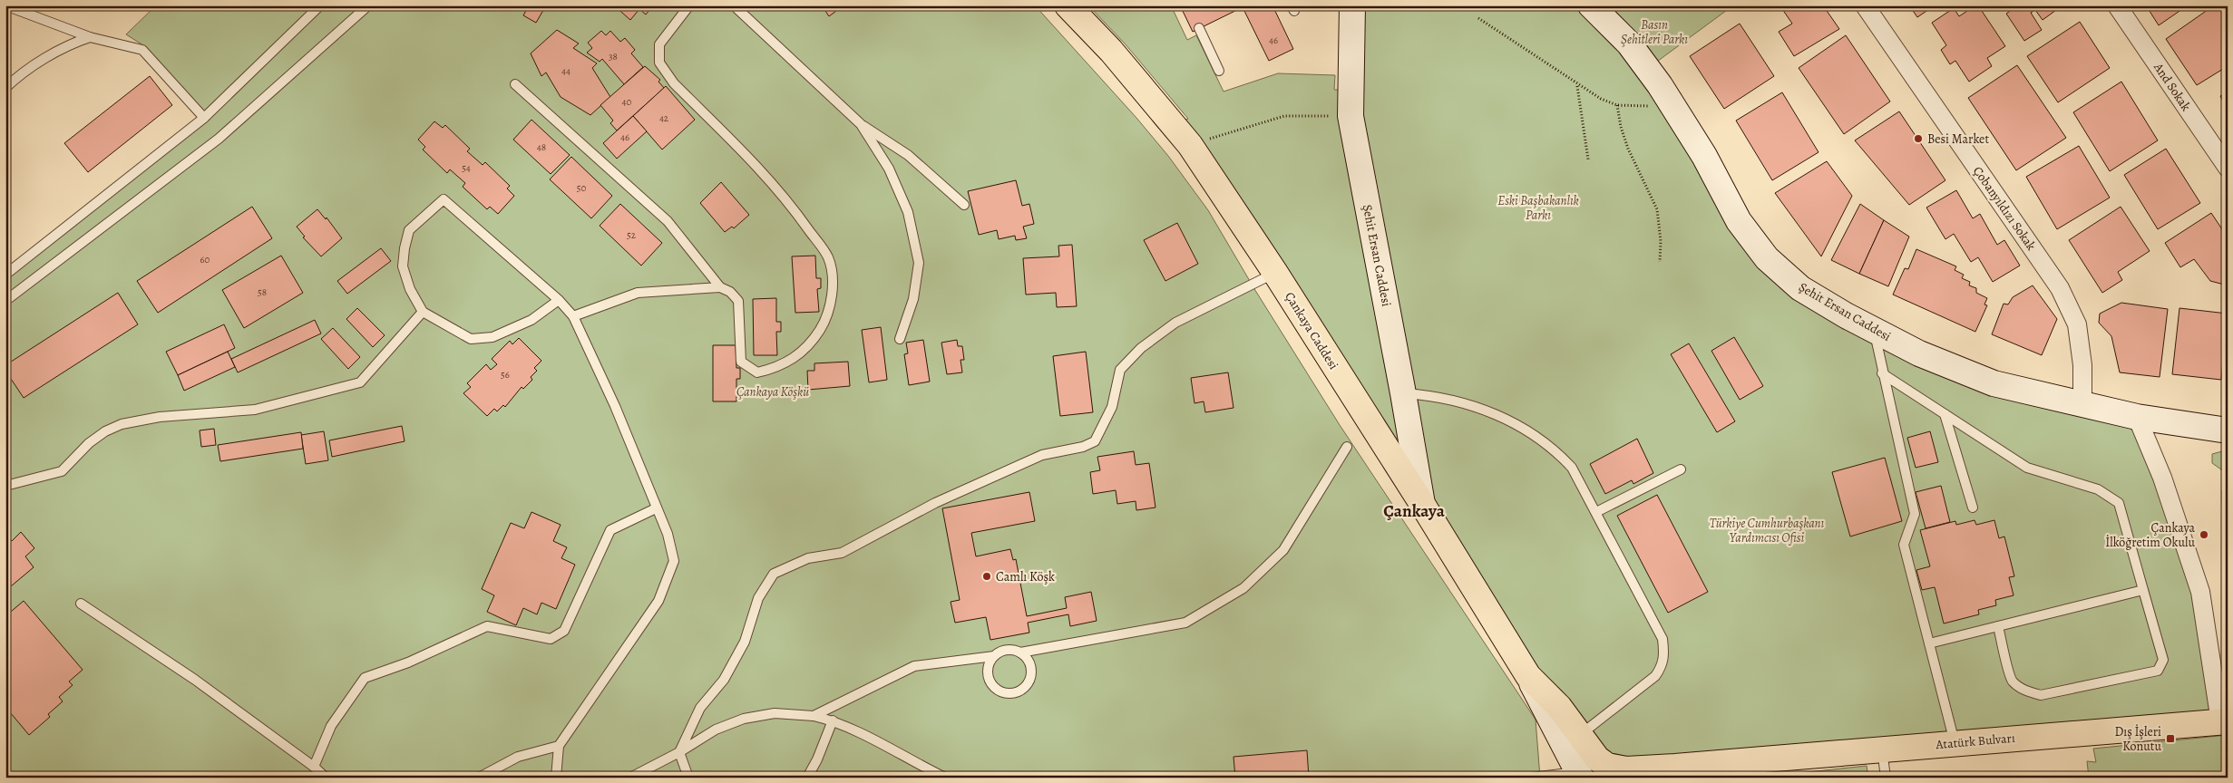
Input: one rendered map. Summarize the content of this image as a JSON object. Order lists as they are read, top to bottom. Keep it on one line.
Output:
{"streets":{"main road":["Şehit Ersan Caddesi","Çankaya Caddesi","Atatürk Bulvarı"],"street":["And Sokak","Çobanyıldızı Sokak"]},"crossings":[["Çobanyıldızı Sokak","Şehit Ersan Caddesi"],["Şehit Ersan Caddesi","Çankaya Caddesi"],["Çankaya Caddesi","Atatürk Bulvarı"]],"districts":["Çankaya"],"parks":["Basın Şehitleri Parkı","Eski Başbakanlık Parkı","Çankaya Köşkü","Türkiye Cumhurbaşkanı Yardımcısı Ofisi"],"places":{"other":["Besi Market","Çankaya İlköğretim Okulu","Camlı Köşk"],"transit":["Dış İşleri Konutu"]},"house_numbers":["46","38","44","40","42","46","48","54","50","52","60","58","56"]}
